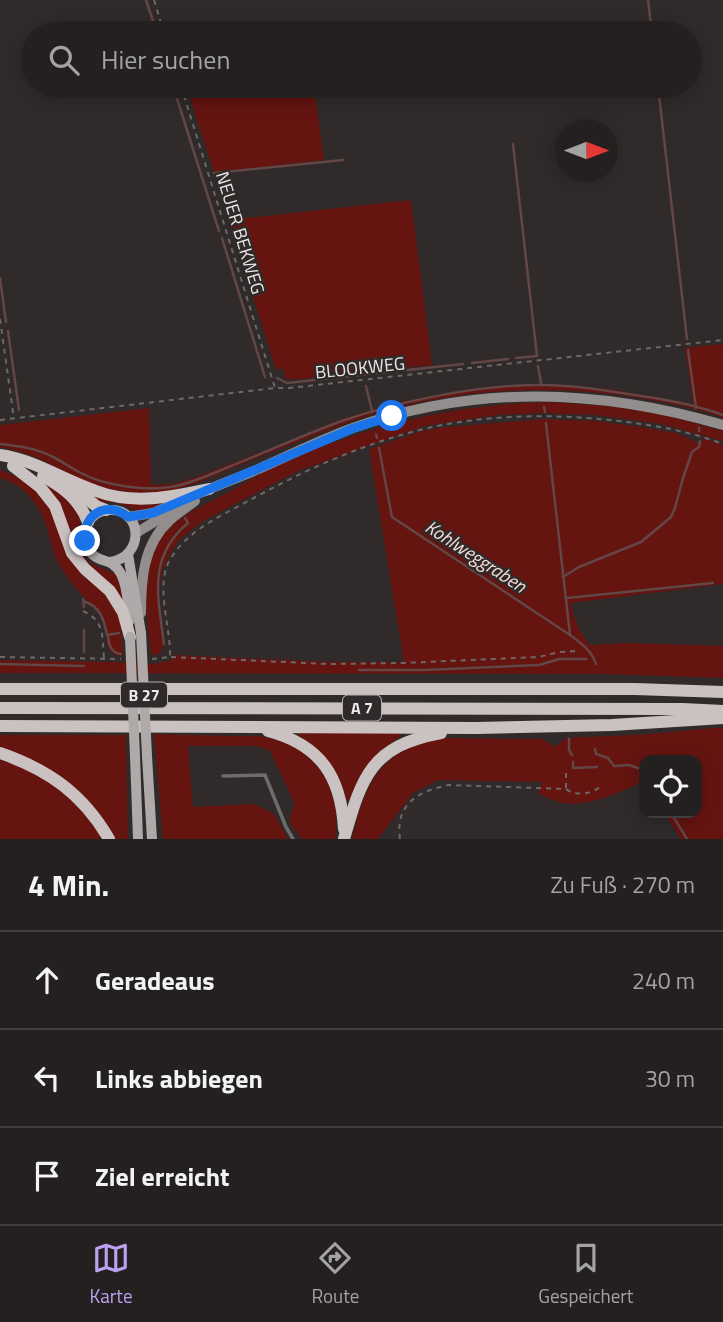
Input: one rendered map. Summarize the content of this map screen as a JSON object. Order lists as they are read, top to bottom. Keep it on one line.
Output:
{"streets":{"highway":["A 7"],"main road":["B 27"],"path":["NEUER BEKWEG","BLOOKWEG"]},"crossings":[["NEUER BEKWEG","BLOOKWEG"]],"water":["Kohlweggraben"],"north":"right","page":{"search":"Hier suchen","heading":["4 Min.","Zu Fuß · 270 m"],"list":[["Geradeaus","240 m"],["Links abbiegen","30 m"],"Ziel erreicht"],"nav":["Karte","Route","Gespeichert"]}}
